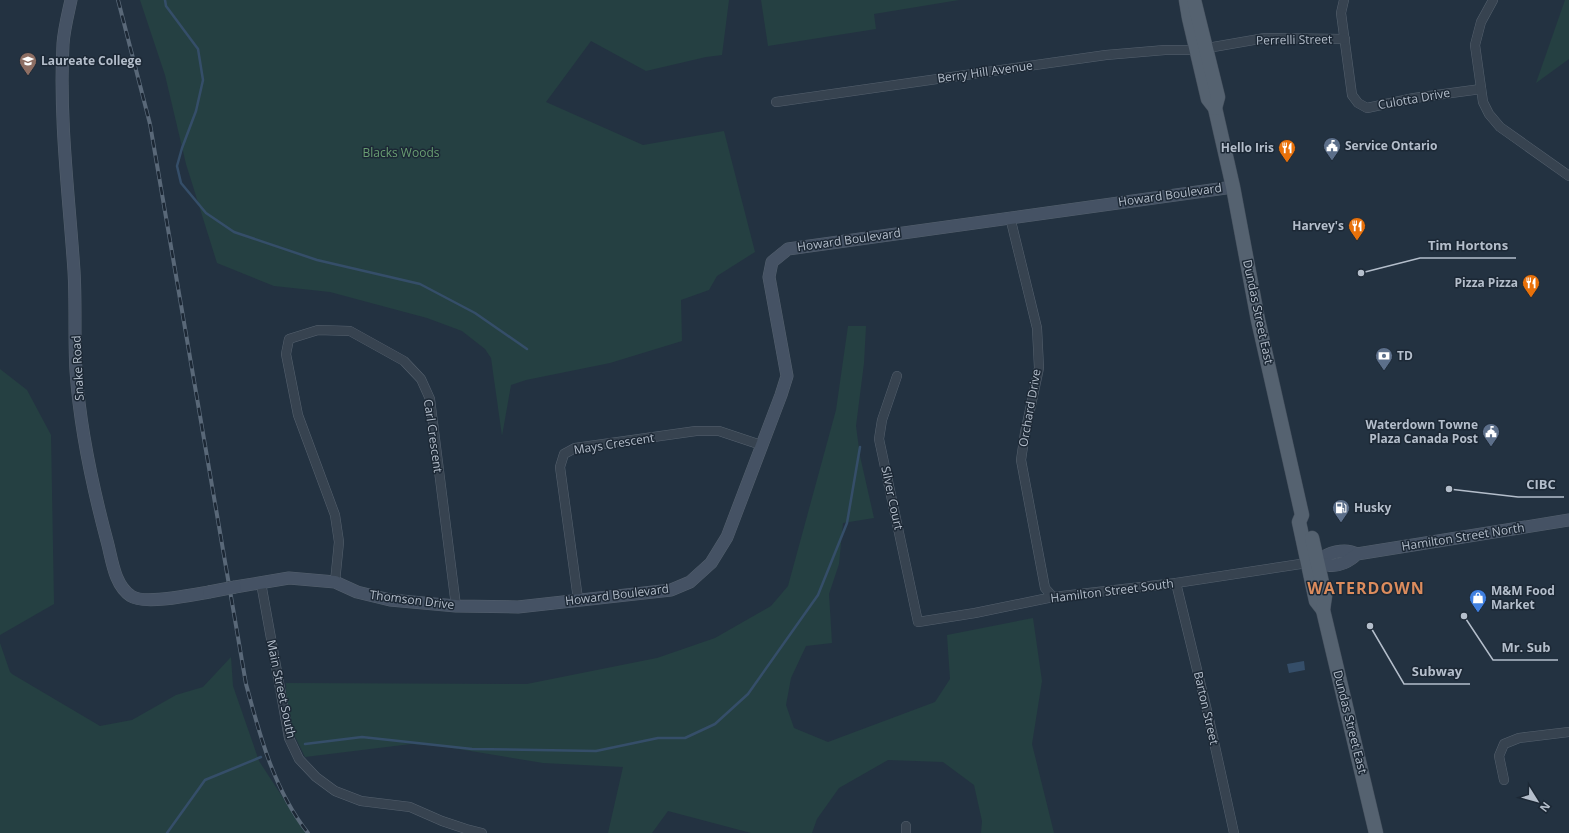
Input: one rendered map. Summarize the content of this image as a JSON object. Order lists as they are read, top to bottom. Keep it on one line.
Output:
{"streets":{"main road":["Dundas Street East"],"street":["Perrelli Street","Berry Hill Avenue","Culotta Drive","Howard Boulevard","Snake Road","Orchard Drive","Carl Crescent","Mays Crescent","Silver Court","Hamilton Street North","Hamilton Street South","Thomson Drive","Main Street South","Barton Street"]},"crossings":[["Perrelli Street","Berry Hill Avenue"],["Perrelli Street","Culotta Drive"],["Perrelli Street","Dundas Street East"],["Berry Hill Avenue","Dundas Street East"],["Howard Boulevard","Dundas Street East"],["Howard Boulevard","Orchard Drive"],["Howard Boulevard","Mays Crescent"],["Howard Boulevard","Thomson Drive"],["Dundas Street East","Hamilton Street North"],["Dundas Street East","Hamilton Street South"],["Snake Road","Thomson Drive"],["Snake Road","Main Street South"],["Orchard Drive","Hamilton Street South"],["Carl Crescent","Thomson Drive"],["Silver Court","Hamilton Street South"],["Hamilton Street North","Hamilton Street South"],["Hamilton Street South","Barton Street"],["Thomson Drive","Main Street South"]],"districts":["WATERDOWN"],"parks":["Blacks Woods"],"places":{"school or university":["Laureate College"],"public building":["Service Ontario","Waterdown Towne Plaza Canada Post"],"restaurant":["Hello Iris","Harvey's","Pizza Pizza"],"other":["Tim Hortons","CIBC","Mr. Sub","Subway"],"bank":["TD"],"fuel station":["Husky"],"shop":["M&M Food Market"]},"north":"bottom right"}
